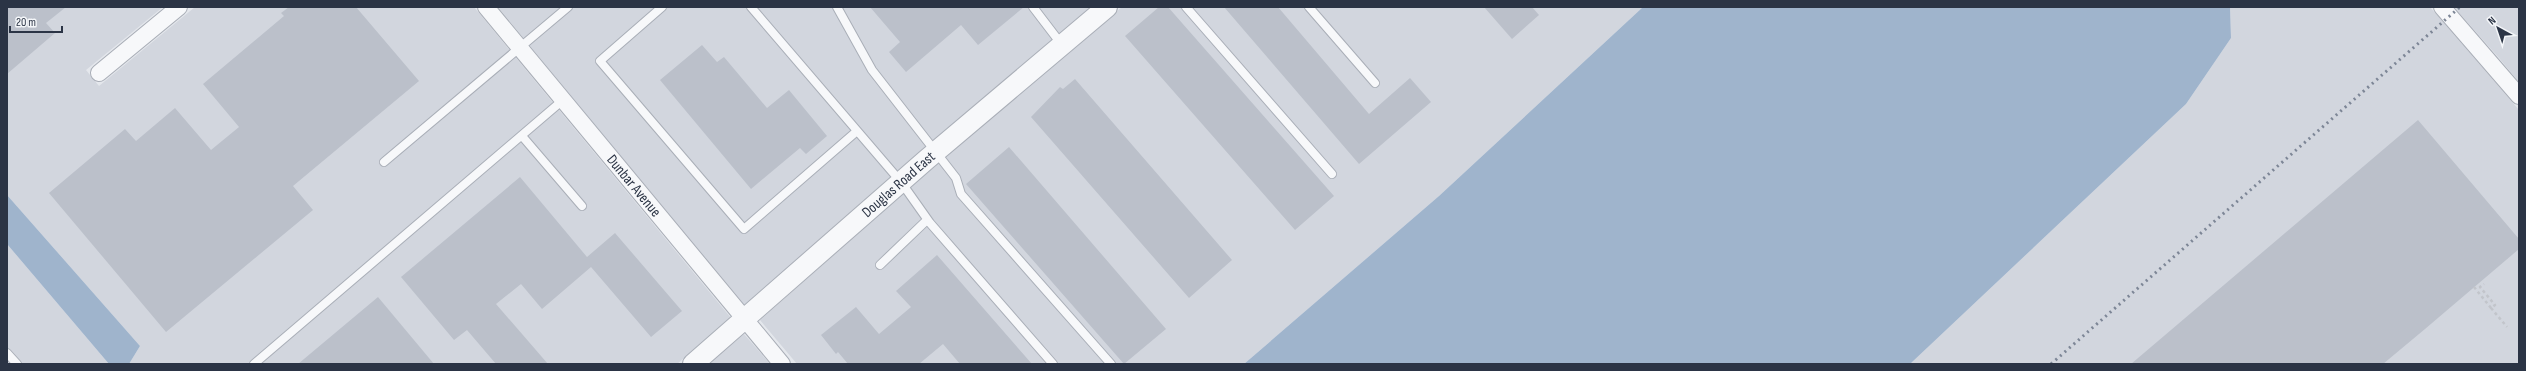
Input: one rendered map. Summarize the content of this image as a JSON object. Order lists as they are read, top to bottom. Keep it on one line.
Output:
{"streets":{"street":["Douglas Road East","Dunbar Avenue"]},"crossings":[["Douglas Road East","Dunbar Avenue"]],"scale_bar":"20 m","north":"top left"}
